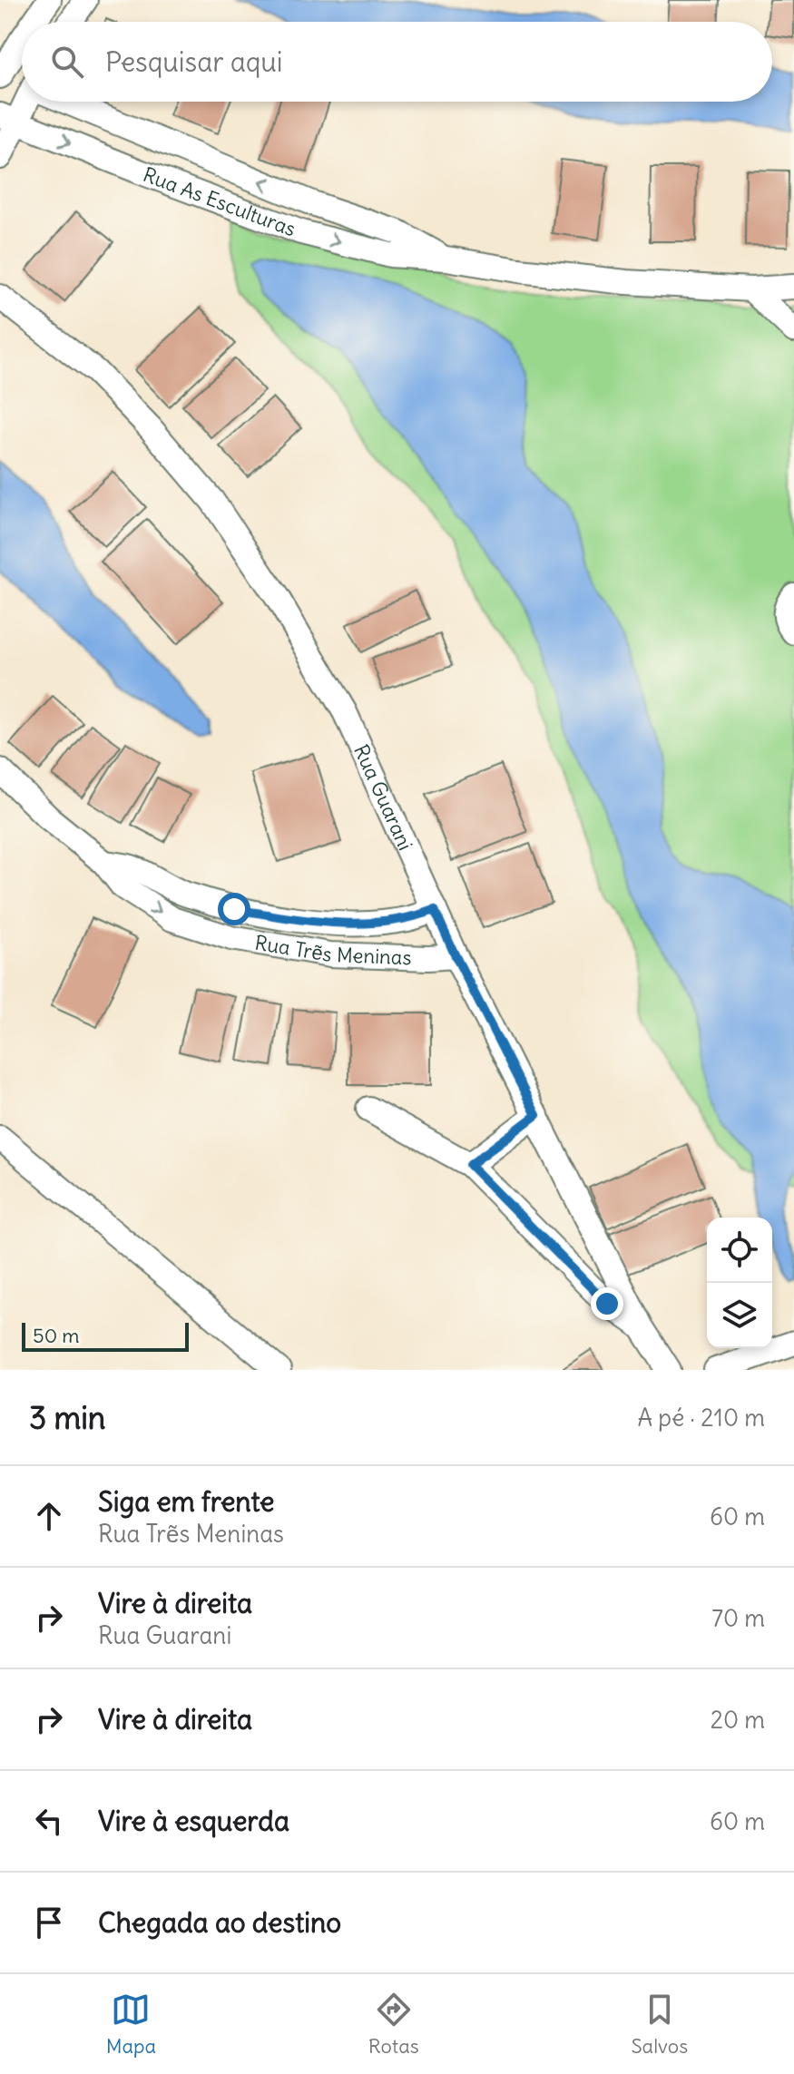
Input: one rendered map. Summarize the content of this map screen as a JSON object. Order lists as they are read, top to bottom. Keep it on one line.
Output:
{"streets":{"street":["Rua As Esculturas","Rua Guarani","Rua Trẽs Meninas"]},"crossings":[["Rua Guarani","Rua Trẽs Meninas"]],"scale_bar":"50 m","page":{"search":"Pesquisar aqui","scale":"50 m","heading":["3 min","A pé · 210 m"],"list":[["Siga em frente","Rua Trẽs Meninas","60 m"],["Vire à direita","Rua Guarani","70 m"],["Vire à direita","20 m"],["Vire à esquerda","60 m"],"Chegada ao destino"],"nav":["Mapa","Rotas","Salvos"]}}
